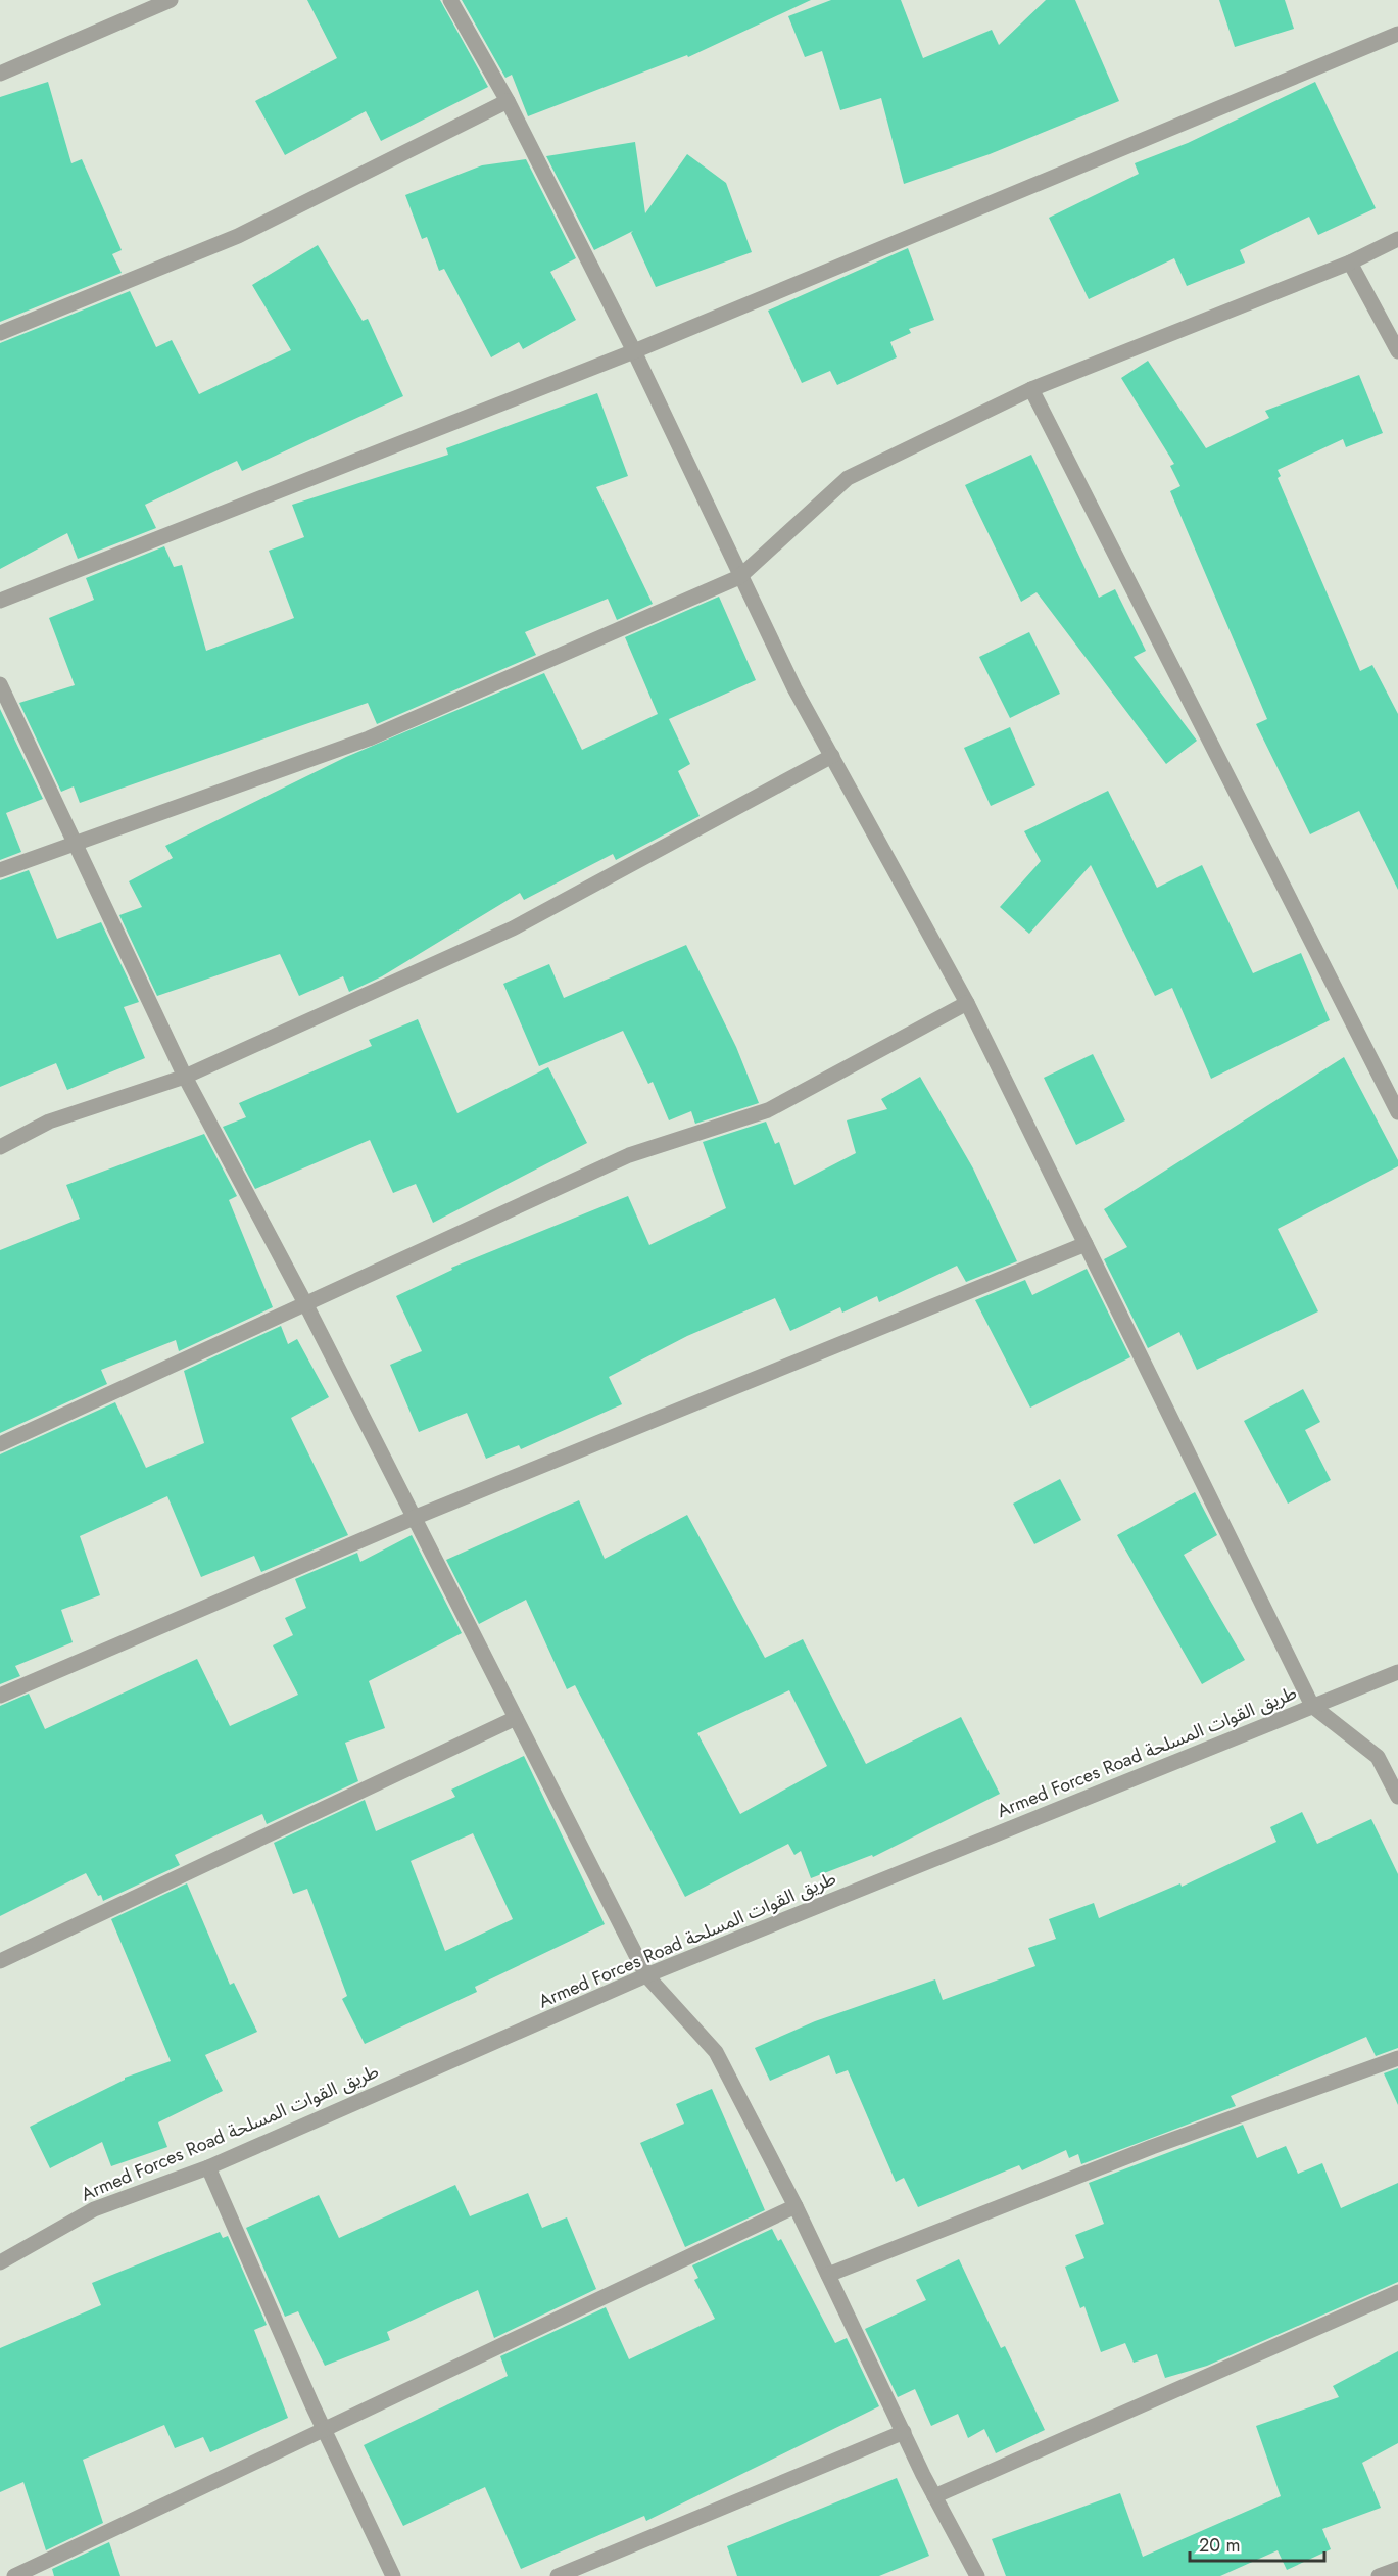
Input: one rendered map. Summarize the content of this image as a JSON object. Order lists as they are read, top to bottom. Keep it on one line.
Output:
{"streets":{"street":["Armed Forces Road طريق القوات المسلحة"]},"scale_bar":"20 m"}
